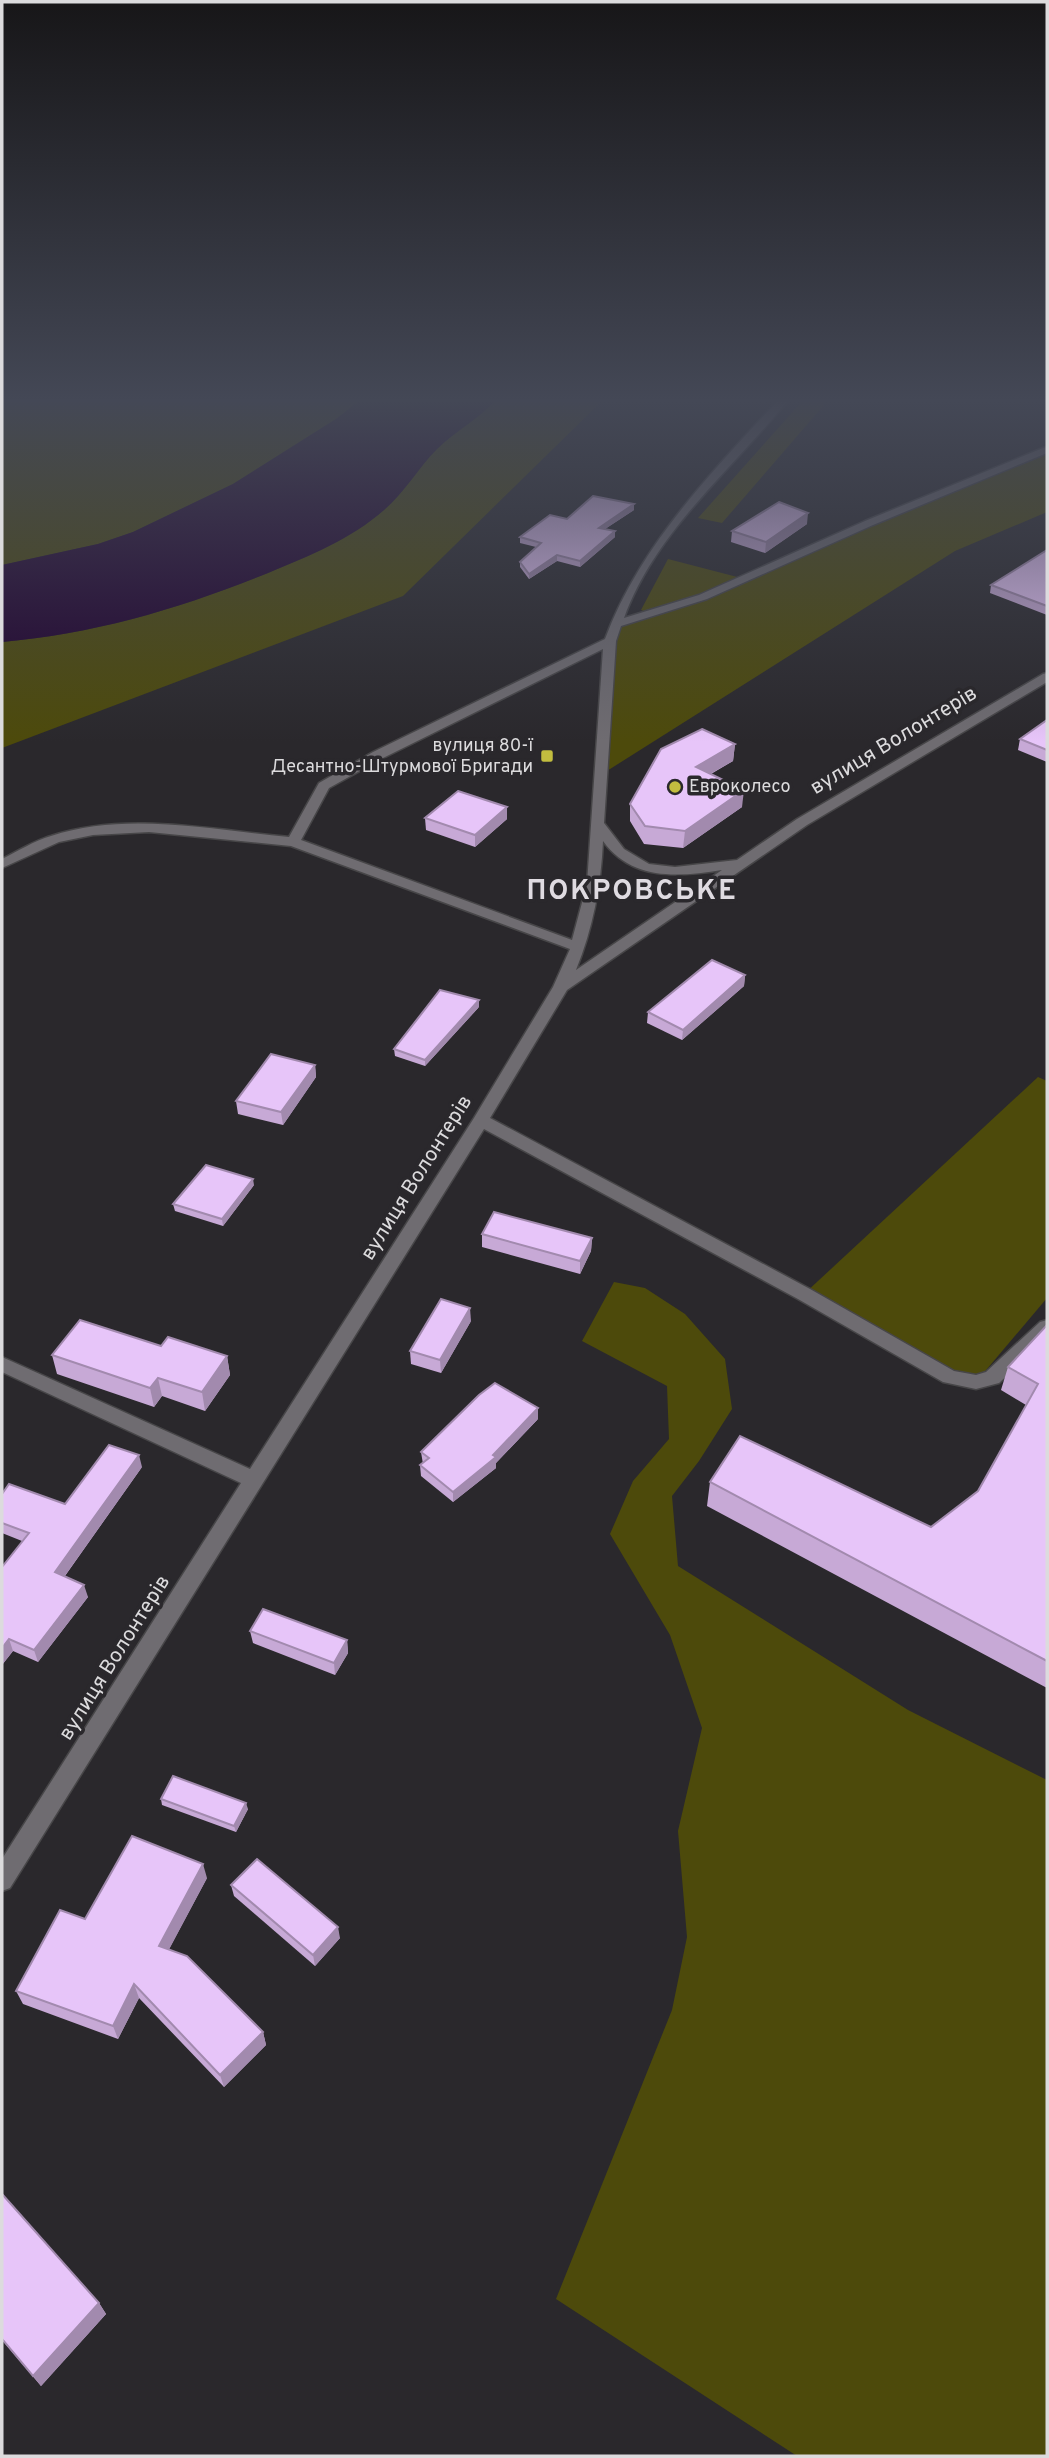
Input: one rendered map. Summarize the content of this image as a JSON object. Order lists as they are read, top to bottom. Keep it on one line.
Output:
{"streets":{"street":["вулиця Волонтерів"]},"districts":["ПОКРОВСЬКЕ"],"places":{"transit":["вулиця 80-ї Десантно-Штурмової Бригади"],"other":["Евроколесо"]}}
